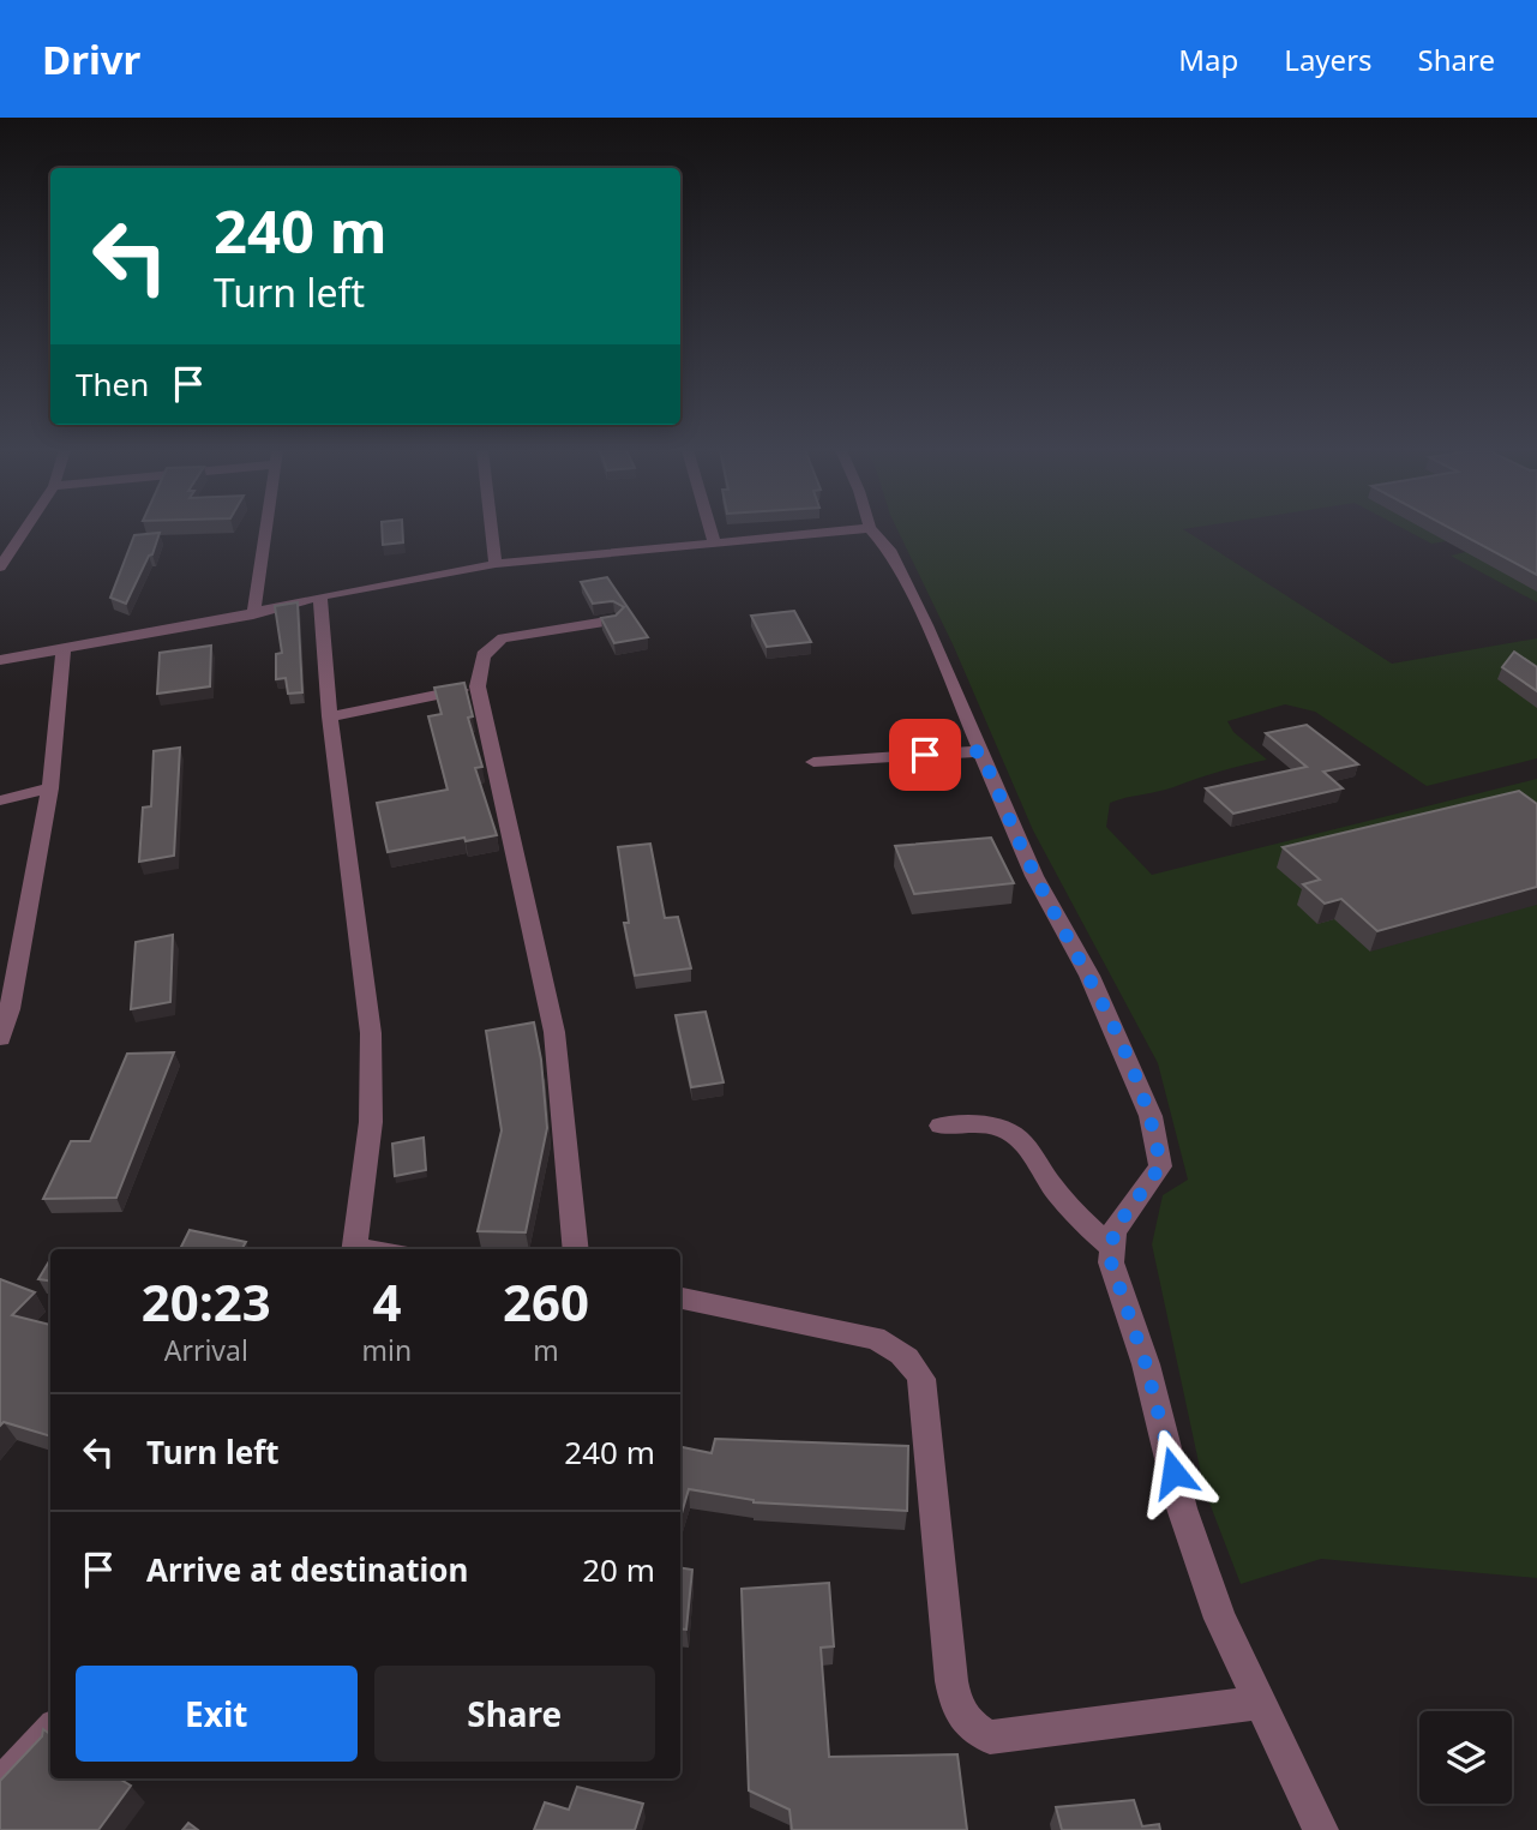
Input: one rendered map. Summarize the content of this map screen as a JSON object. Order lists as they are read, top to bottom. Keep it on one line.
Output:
{"page":{"header":"Drivr","nav":["Map","Layers","Share"],"turn":["240 m","Turn left"],"then":"Then","eta":["20:23","Arrival","4","min","260","m"],"list":[{"name":"Turn left","value":"240 m"},{"name":"Arrive at destination","value":"20 m"}],"buttons":["Exit","Share"]}}
